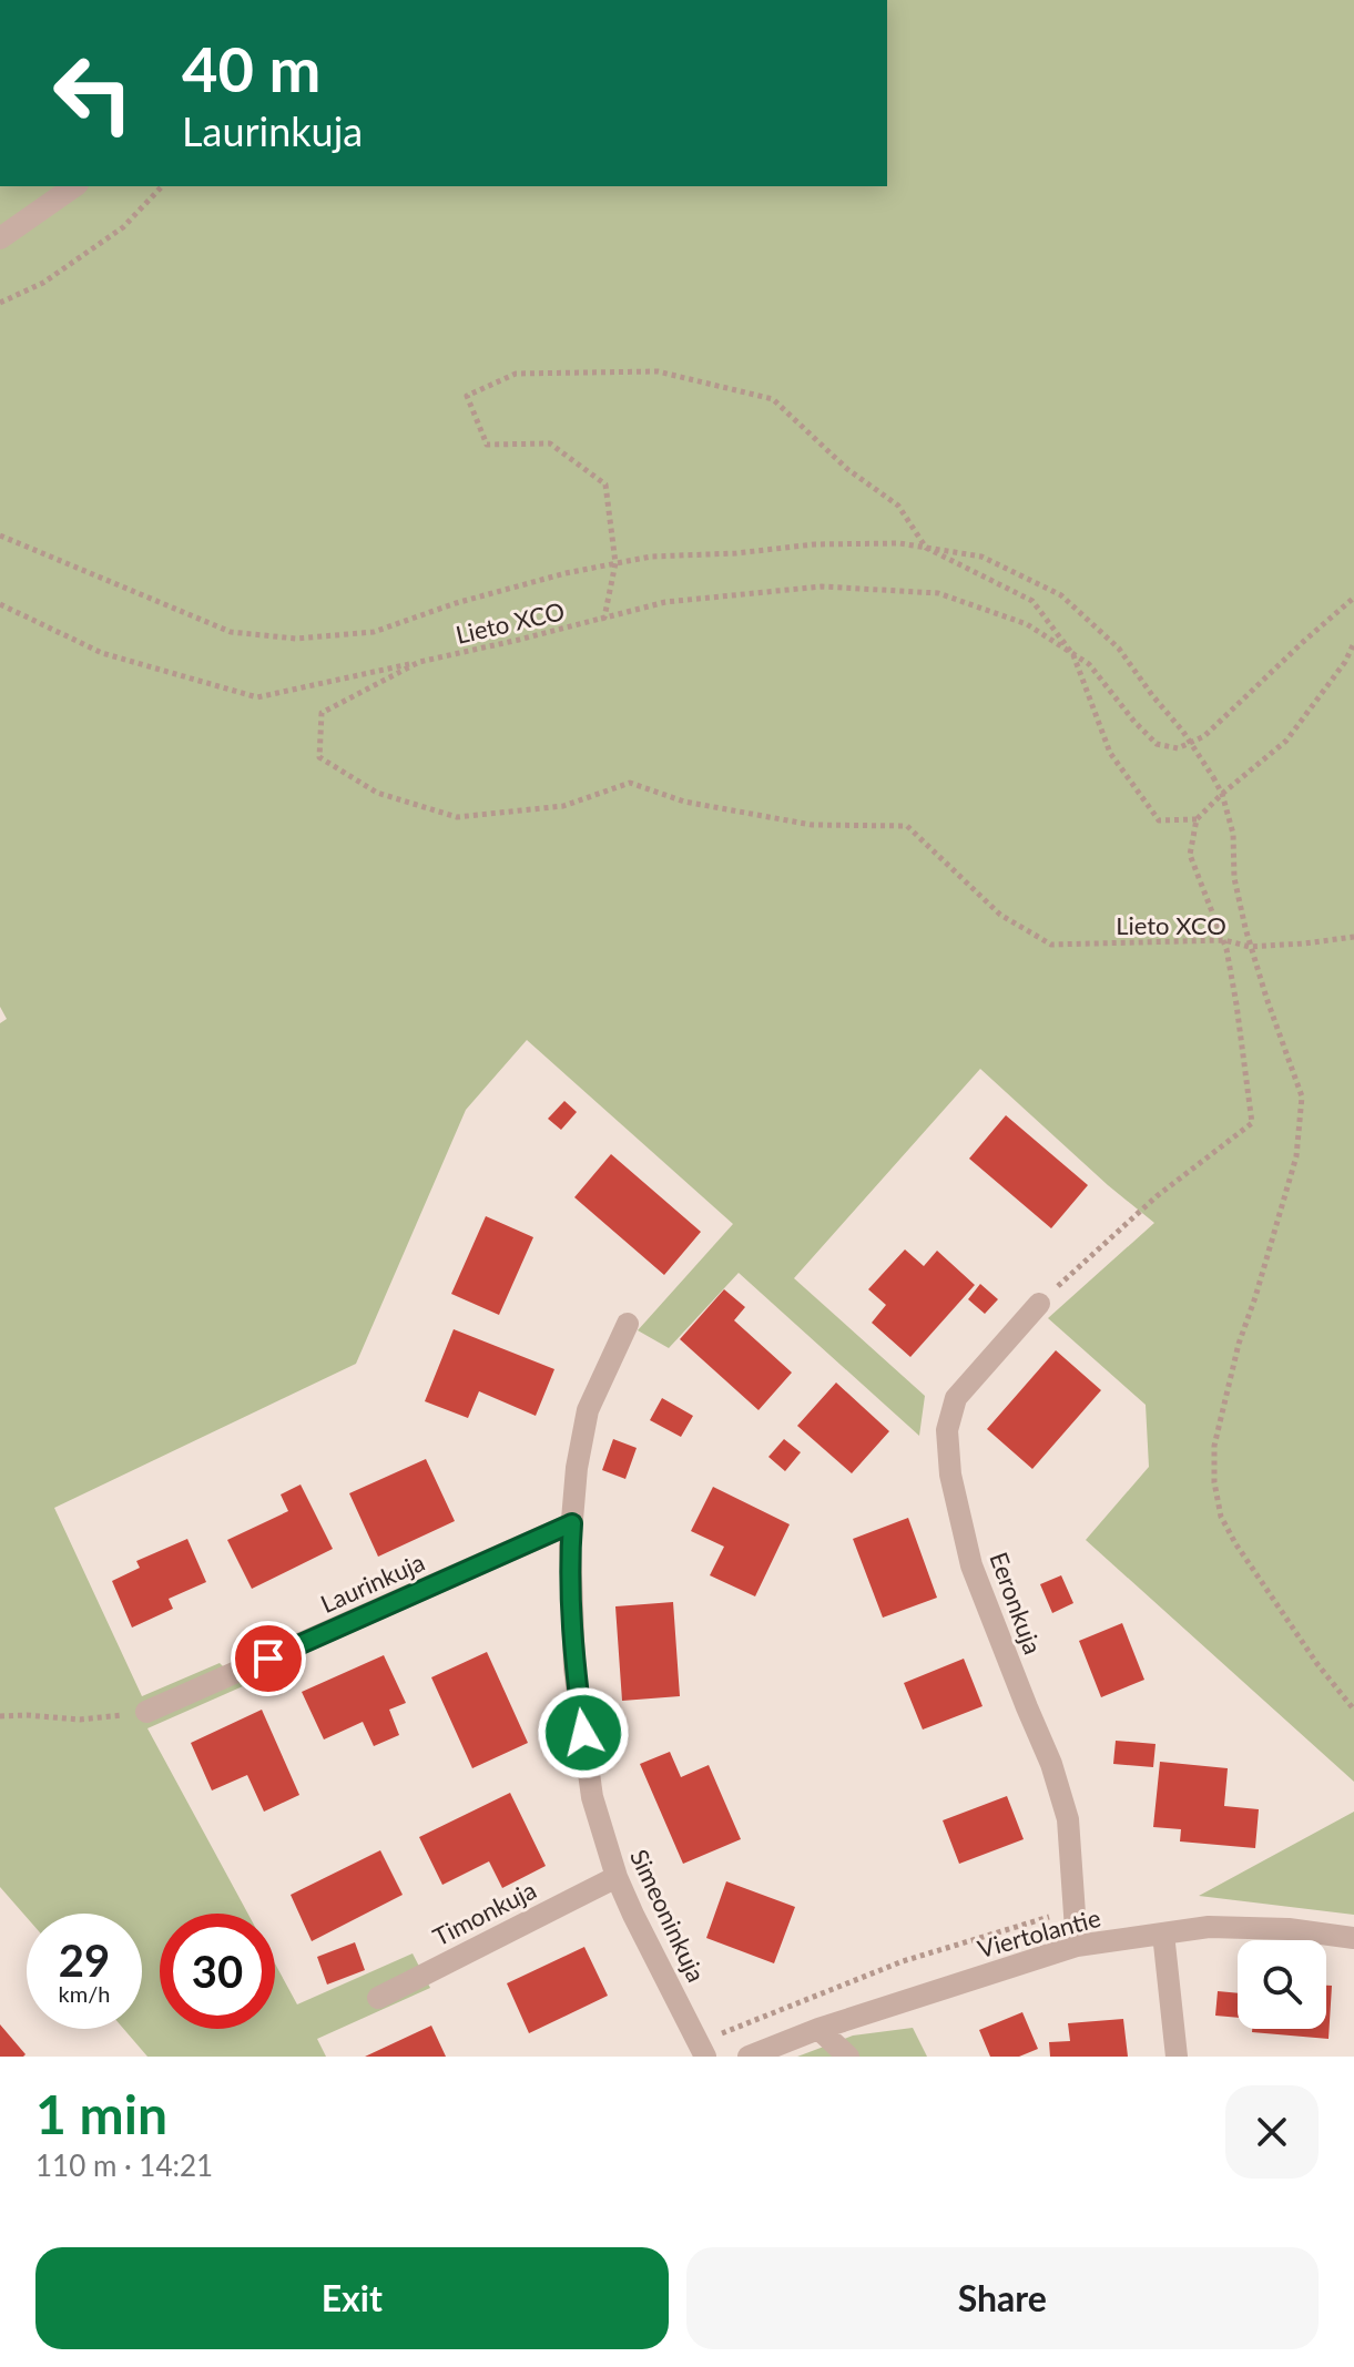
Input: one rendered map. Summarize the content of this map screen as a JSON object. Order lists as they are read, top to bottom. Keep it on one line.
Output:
{"streets":{"street":["Laurinkuja","Eeronkuja","Timonkuja","Simeoninkuja","Viertolantie"],"path":["Lieto XCO"]},"crossings":[["Laurinkuja","Simeoninkuja"],["Eeronkuja","Viertolantie"],["Timonkuja","Simeoninkuja"]],"page":{"turn":["40 m","Laurinkuja"],"speed":"29 km/h","limit":"30","heading":["1 min","110 m · 14:21"],"buttons":["Exit","Share"]}}
